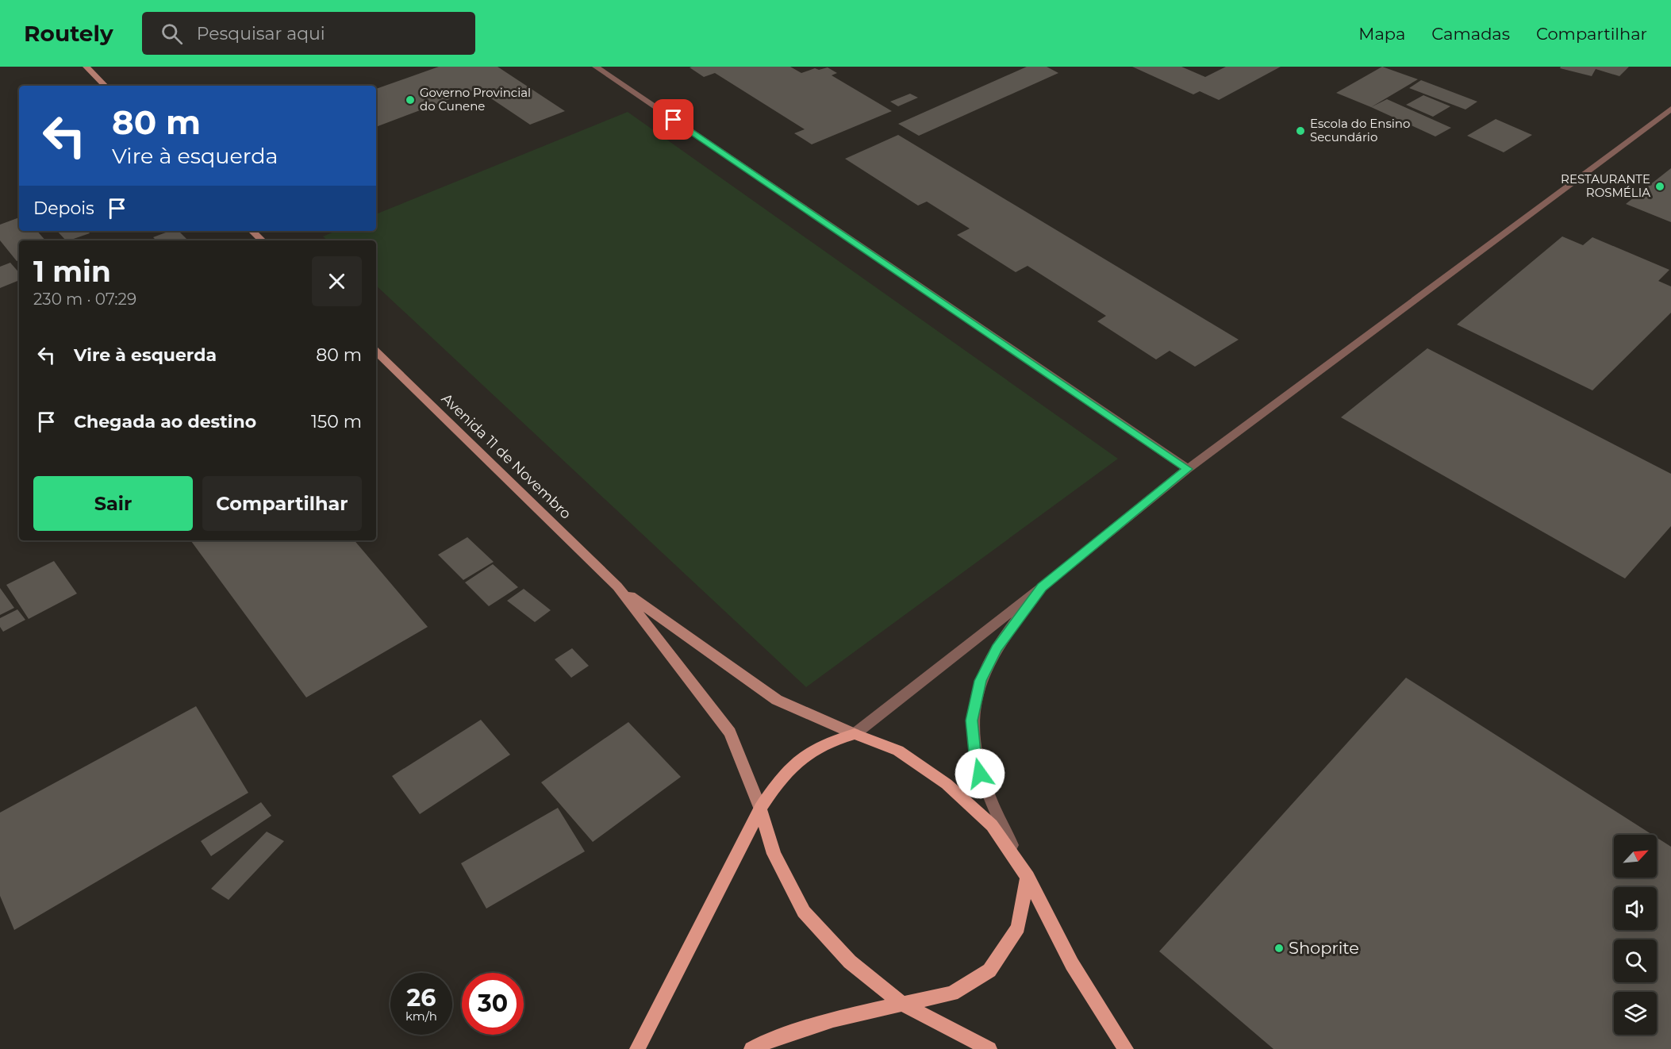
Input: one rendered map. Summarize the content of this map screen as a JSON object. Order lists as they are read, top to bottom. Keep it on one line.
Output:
{"streets":{"main road":["Avenida 11 de Novembro"]},"places":["Governo Provincial do Cunene","Escola do Ensino Secundário","RESTAURANTE ROSMÉLIA","Shoprite"],"north":"top right","page":{"header":"Routely","search":"Pesquisar aqui","nav":["Mapa","Camadas","Compartilhar"],"turn":["80 m","Vire à esquerda"],"then":"Depois","heading":["1 min","230 m · 07:29"],"list":[{"name":"Vire à esquerda","value":"80 m"},{"name":"Chegada ao destino","value":"150 m"}],"buttons":["Sair","Compartilhar"],"speed":"26 km/h","limit":"30"}}
